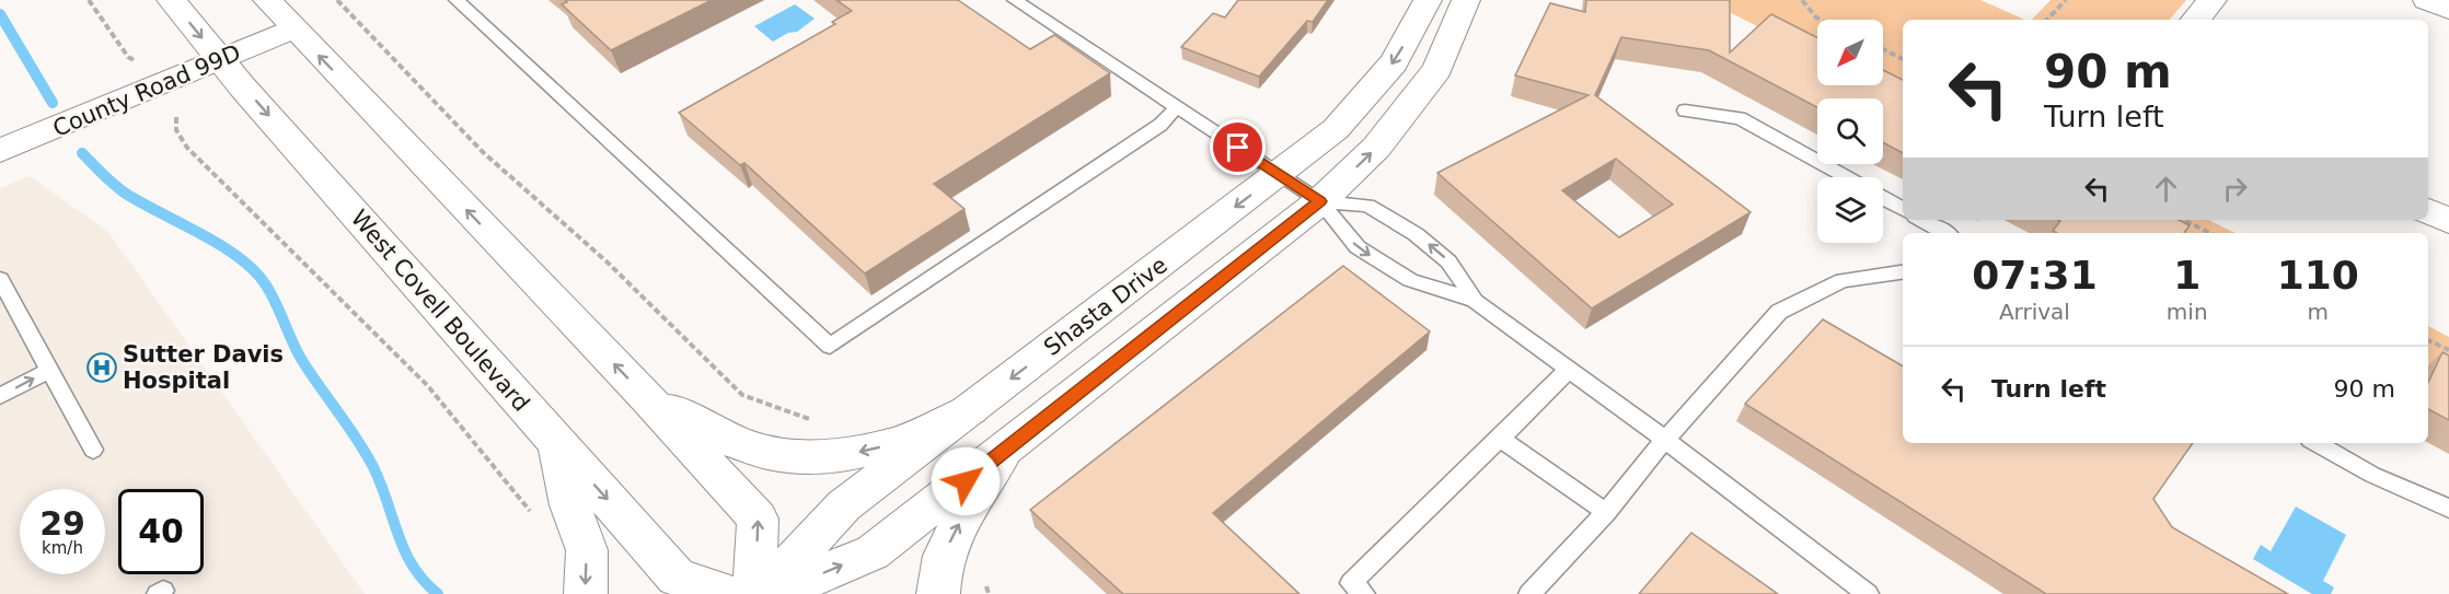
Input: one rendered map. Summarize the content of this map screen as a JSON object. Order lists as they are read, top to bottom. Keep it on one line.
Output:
{"streets":{"main road":["County Road 99D","Shasta Drive","West Covell Boulevard"]},"crossings":[["County Road 99D","West Covell Boulevard"]],"places":{"hospital":["Sutter Davis Hospital"]},"north":"bottom left","page":{"turn":["90 m","Turn left"],"eta":["07:31","Arrival","1","min","110","m"],"list":[{"name":"Turn left","value":"90 m"}],"speed":"29 km/h","limit":"40"}}
